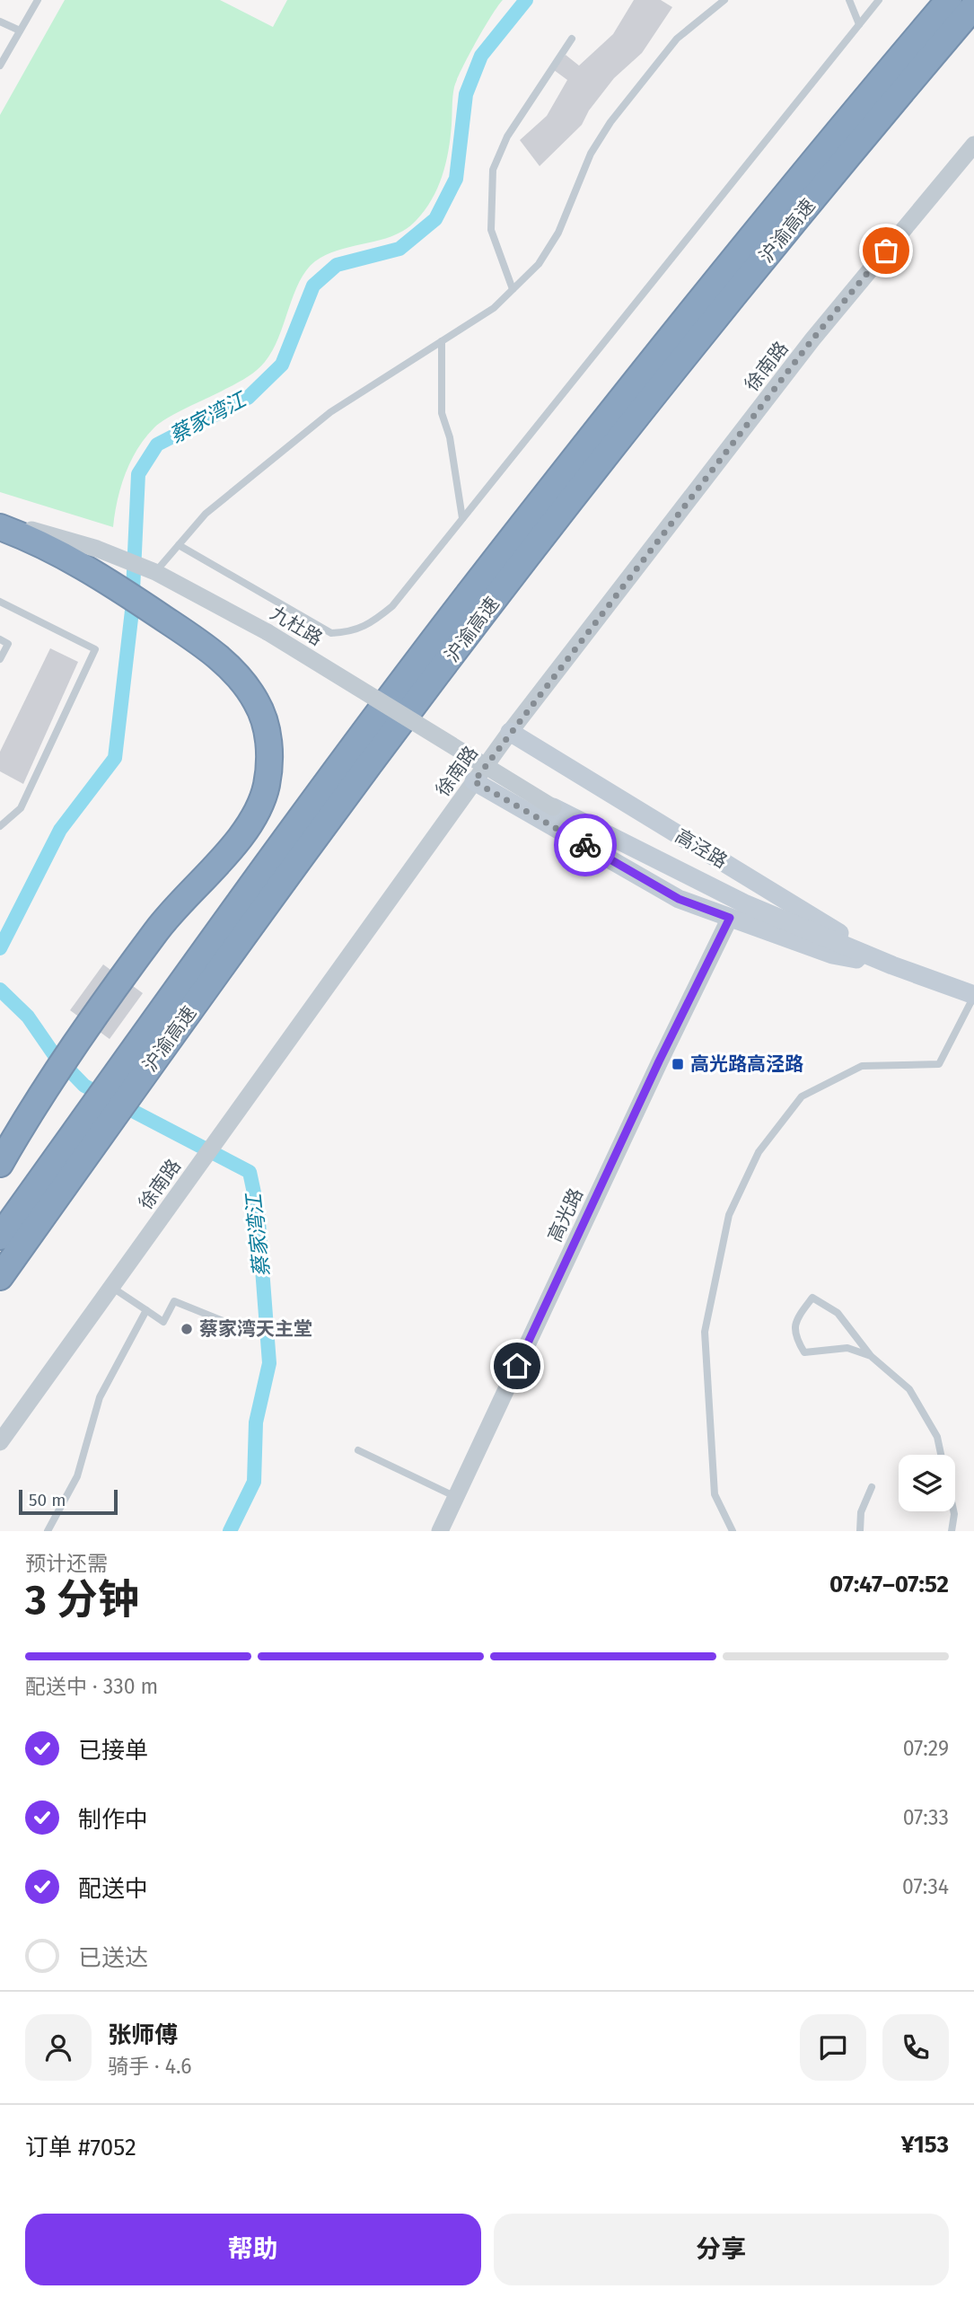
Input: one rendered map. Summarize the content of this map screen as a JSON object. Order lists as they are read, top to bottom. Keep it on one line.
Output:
{"streets":{"highway":["沪渝高速"],"main road":["高泾路"],"street":["徐南路","九杜路","高光路"]},"crossings":[["徐南路","高泾路"],["九杜路","高泾路"],["高泾路","高光路"]],"water":["蔡家湾江"],"places":{"transit":["高光路高泾路"],"other":["蔡家湾天主堂"]},"scale_bar":"50 m","page":{"scale":"50 m","heading":["3 分钟","预计还需","07:47–07:52"],"panel":["张师傅","骑手 · 4.6","订单 #7052","¥153"],"bar":"配送中 · 330 m","list":[["已接单","07:29"],["制作中","07:33"],["配送中","07:34"],"已送达"],"buttons":["帮助","分享"]}}
